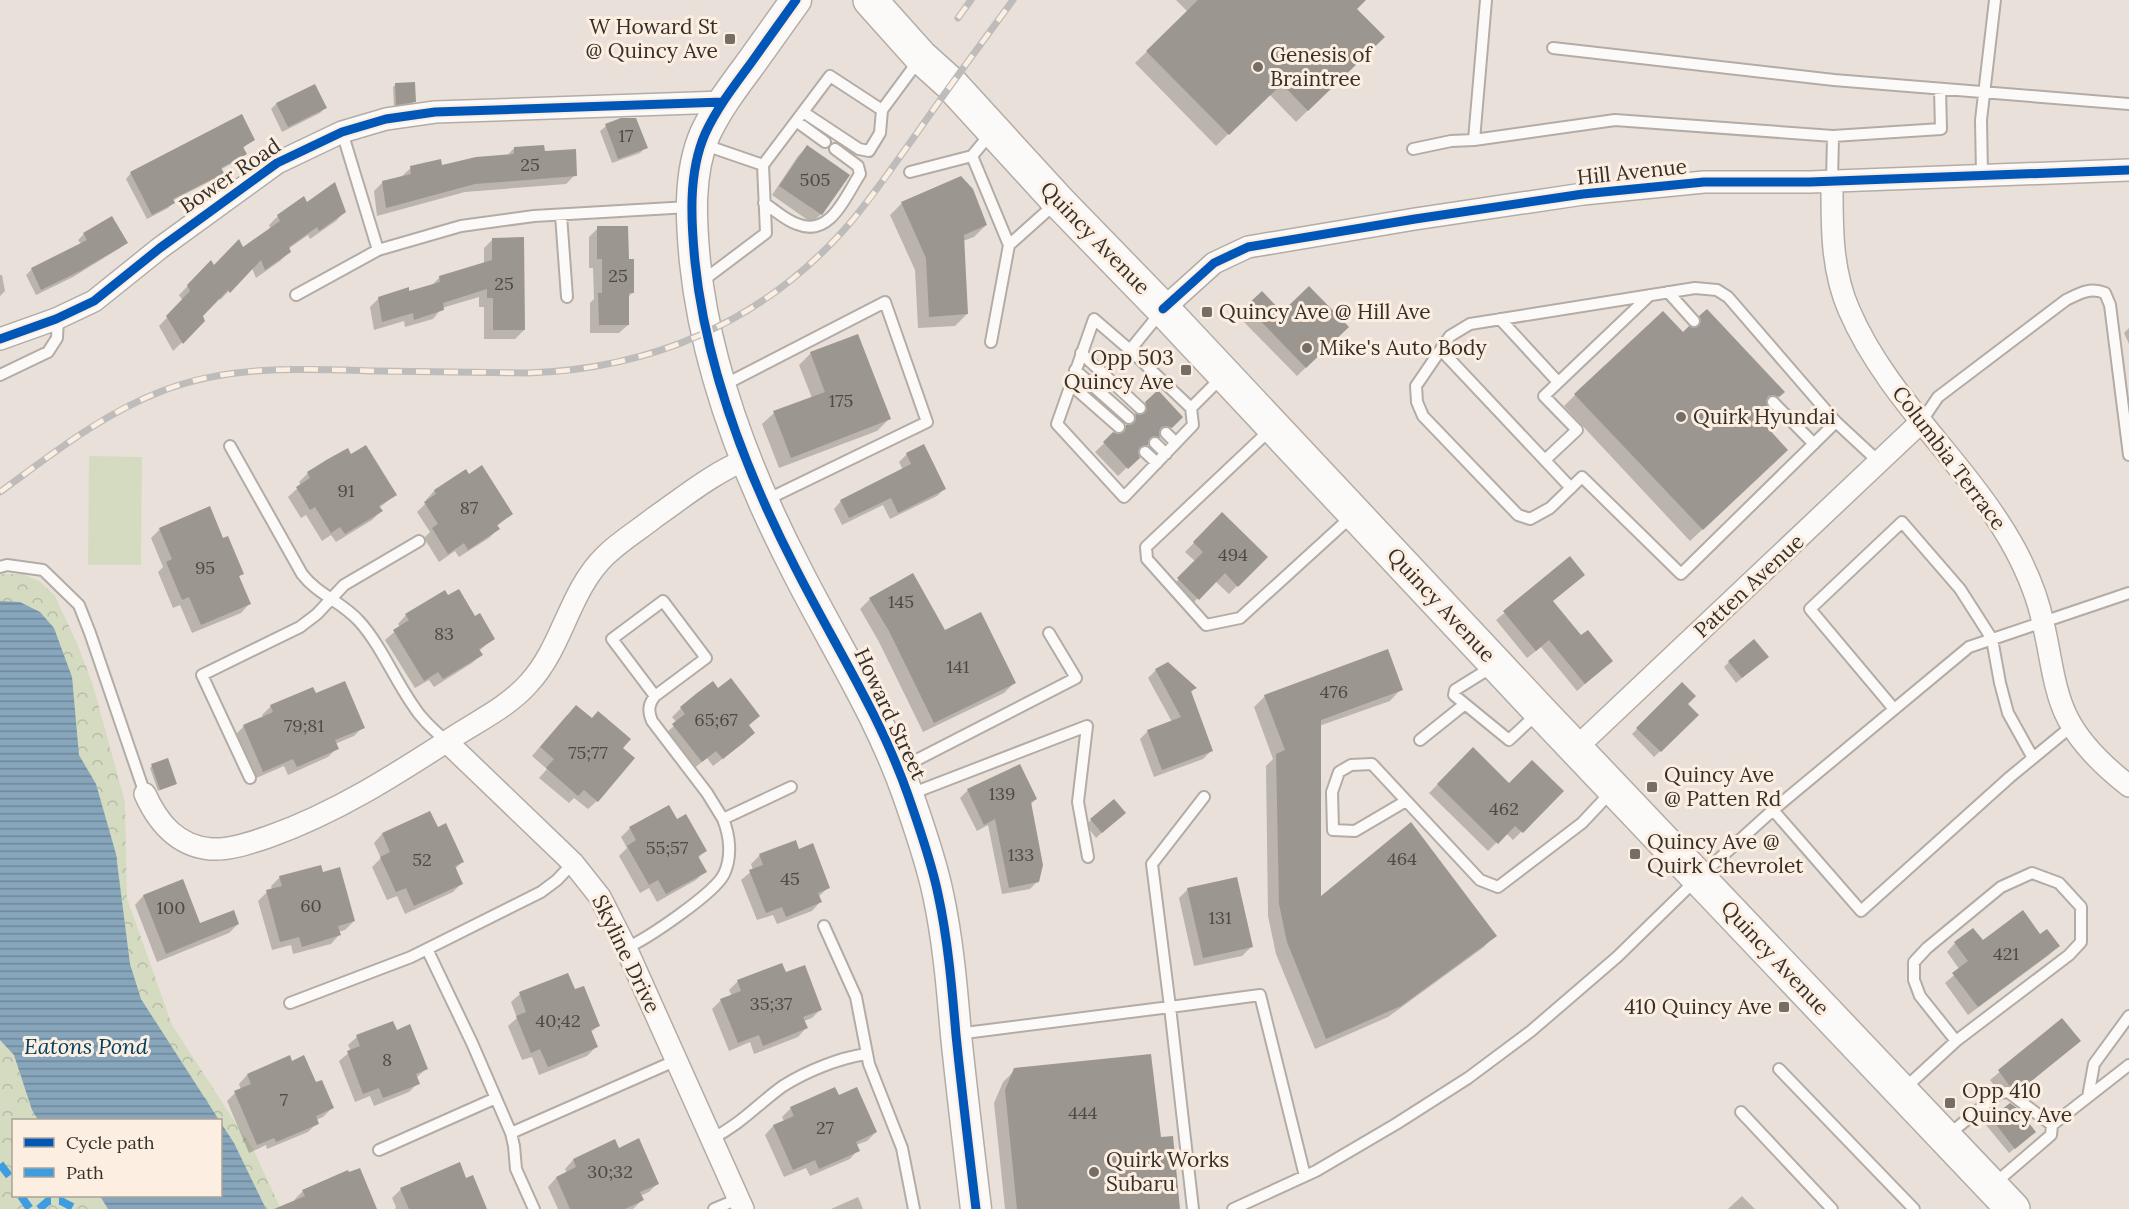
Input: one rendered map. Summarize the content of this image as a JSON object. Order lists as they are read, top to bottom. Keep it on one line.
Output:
{"streets":{"main road":["Quincy Avenue"],"street":["Hill Avenue","Bower Road","Columbia Terrace","Patten Avenue","Howard Street","Skyline Drive"]},"crossings":[["Hill Avenue","Quincy Avenue"],["Hill Avenue","Columbia Terrace"],["Bower Road","Howard Street"],["Quincy Avenue","Patten Avenue"],["Columbia Terrace","Patten Avenue"]],"water":["Eatons Pond"],"places":{"transit":["W Howard St @ Quincy Ave","Quincy Ave @ Hill Ave","Opp 503 Quincy Ave","Quincy Ave @ Patten Rd","Quincy Ave @ Quirk Chevrolet","410 Quincy Ave","Opp 410 Quincy Ave"],"other":["Genesis of Braintree","Mike's Auto Body","Quirk Hyundai","Quirk Works Subaru"]},"house_numbers":["17","25","505","25","25","175","91","87","494","95","145","83","141","476","65;67","79;81","75;77","139","462","55;57","133","464","52","45","60","100","131","421","35;37","40;42","8","7","444","27","30;32"],"legend":["Cycle path","Path"]}
